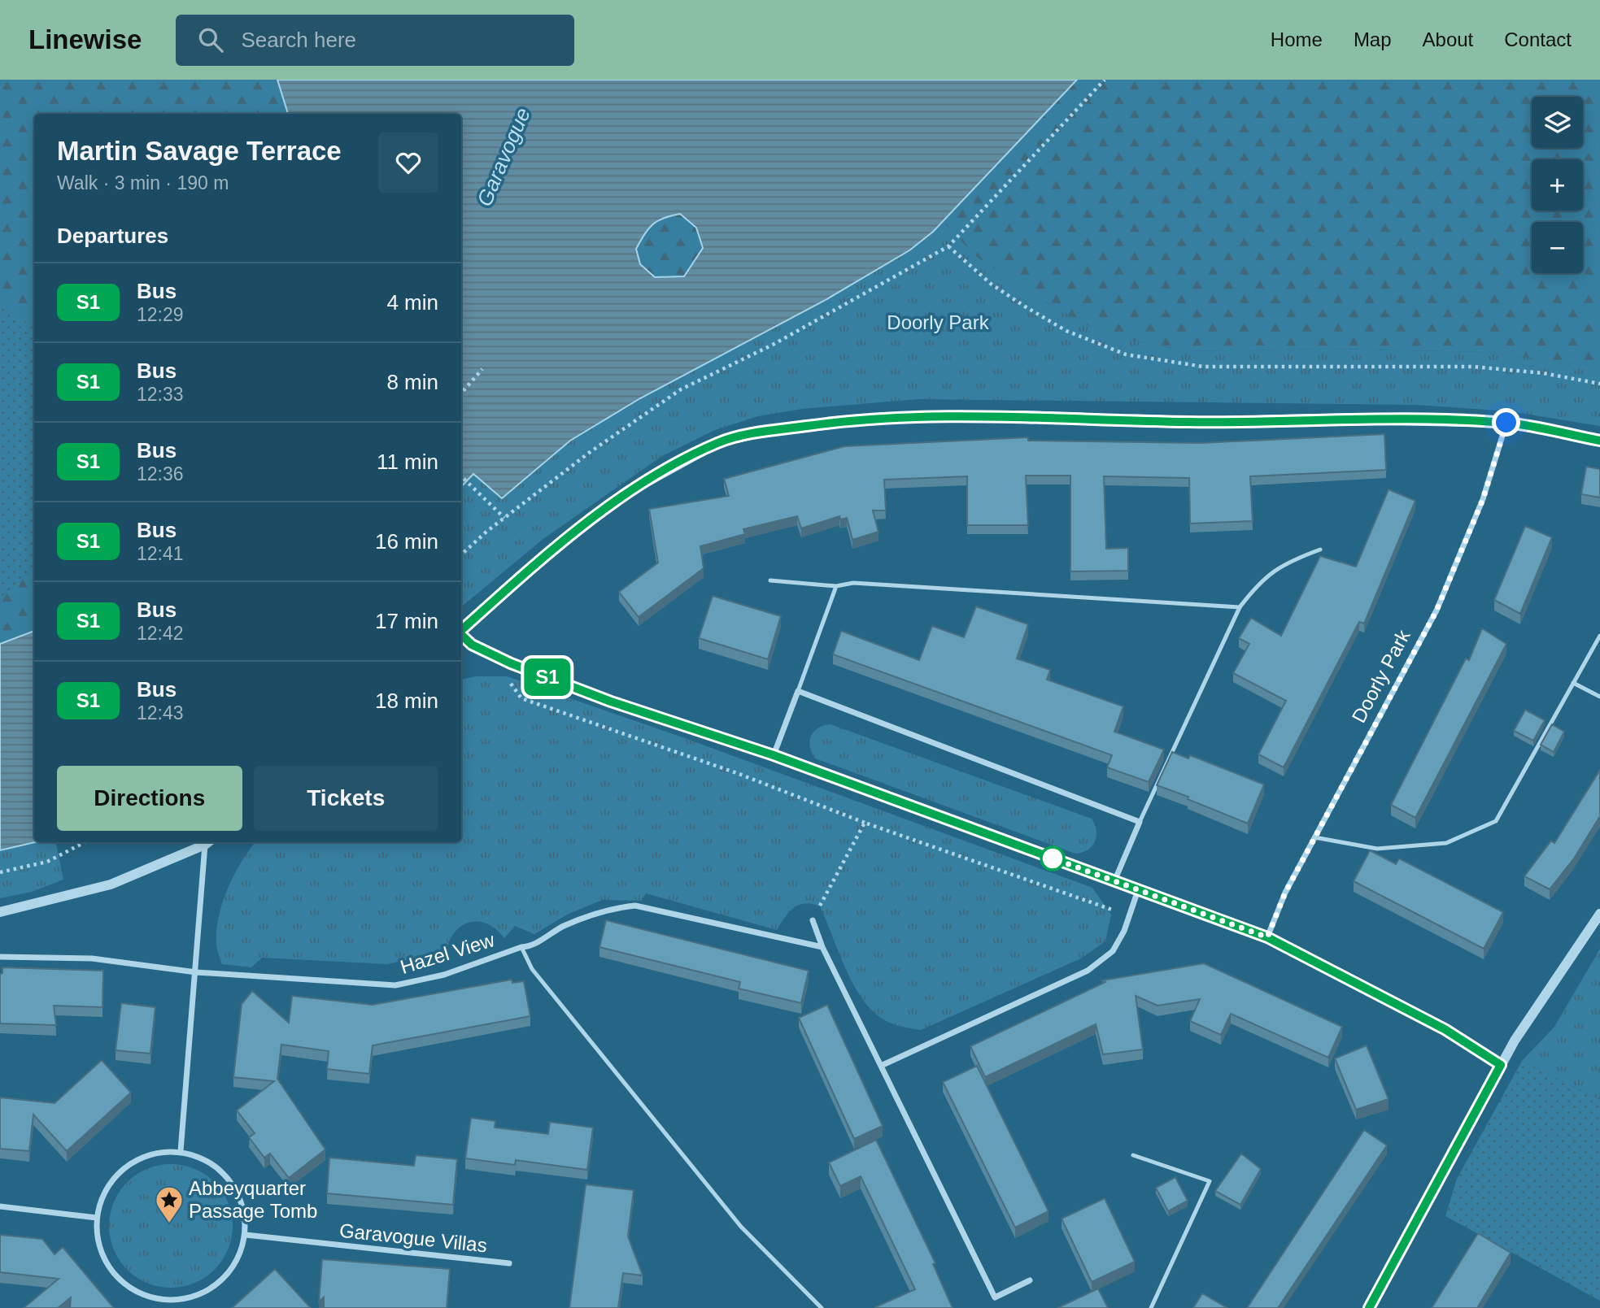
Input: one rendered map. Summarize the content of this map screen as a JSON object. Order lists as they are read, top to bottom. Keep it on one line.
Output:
{"streets":{"street":["Doorly Park","Hazel View","Garavogue Villas"]},"water":["Garavogue"],"parks":["Doorly Park"],"places":{"place":["Abbeyquarter Passage Tomb"]},"lines":["bus line S1"],"page":{"header":"Linewise","search":"Search here","nav":["Home","Map","About","Contact"],"on_map":"S1","map_buttons":["+","−"],"heading":[["Martin Savage Terrace","Walk · 3 min · 190 m"],"Departures"],"list":[{"mark":"S1","name":"Bus","note":"12:29","value":"4 min"},{"mark":"S1","name":"Bus","note":"12:33","value":"8 min"},{"mark":"S1","name":"Bus","note":"12:36","value":"11 min"},{"mark":"S1","name":"Bus","note":"12:41","value":"16 min"},{"mark":"S1","name":"Bus","note":"12:42","value":"17 min"},{"mark":"S1","name":"Bus","note":"12:43","value":"18 min"}],"buttons":["Directions","Tickets"]}}
